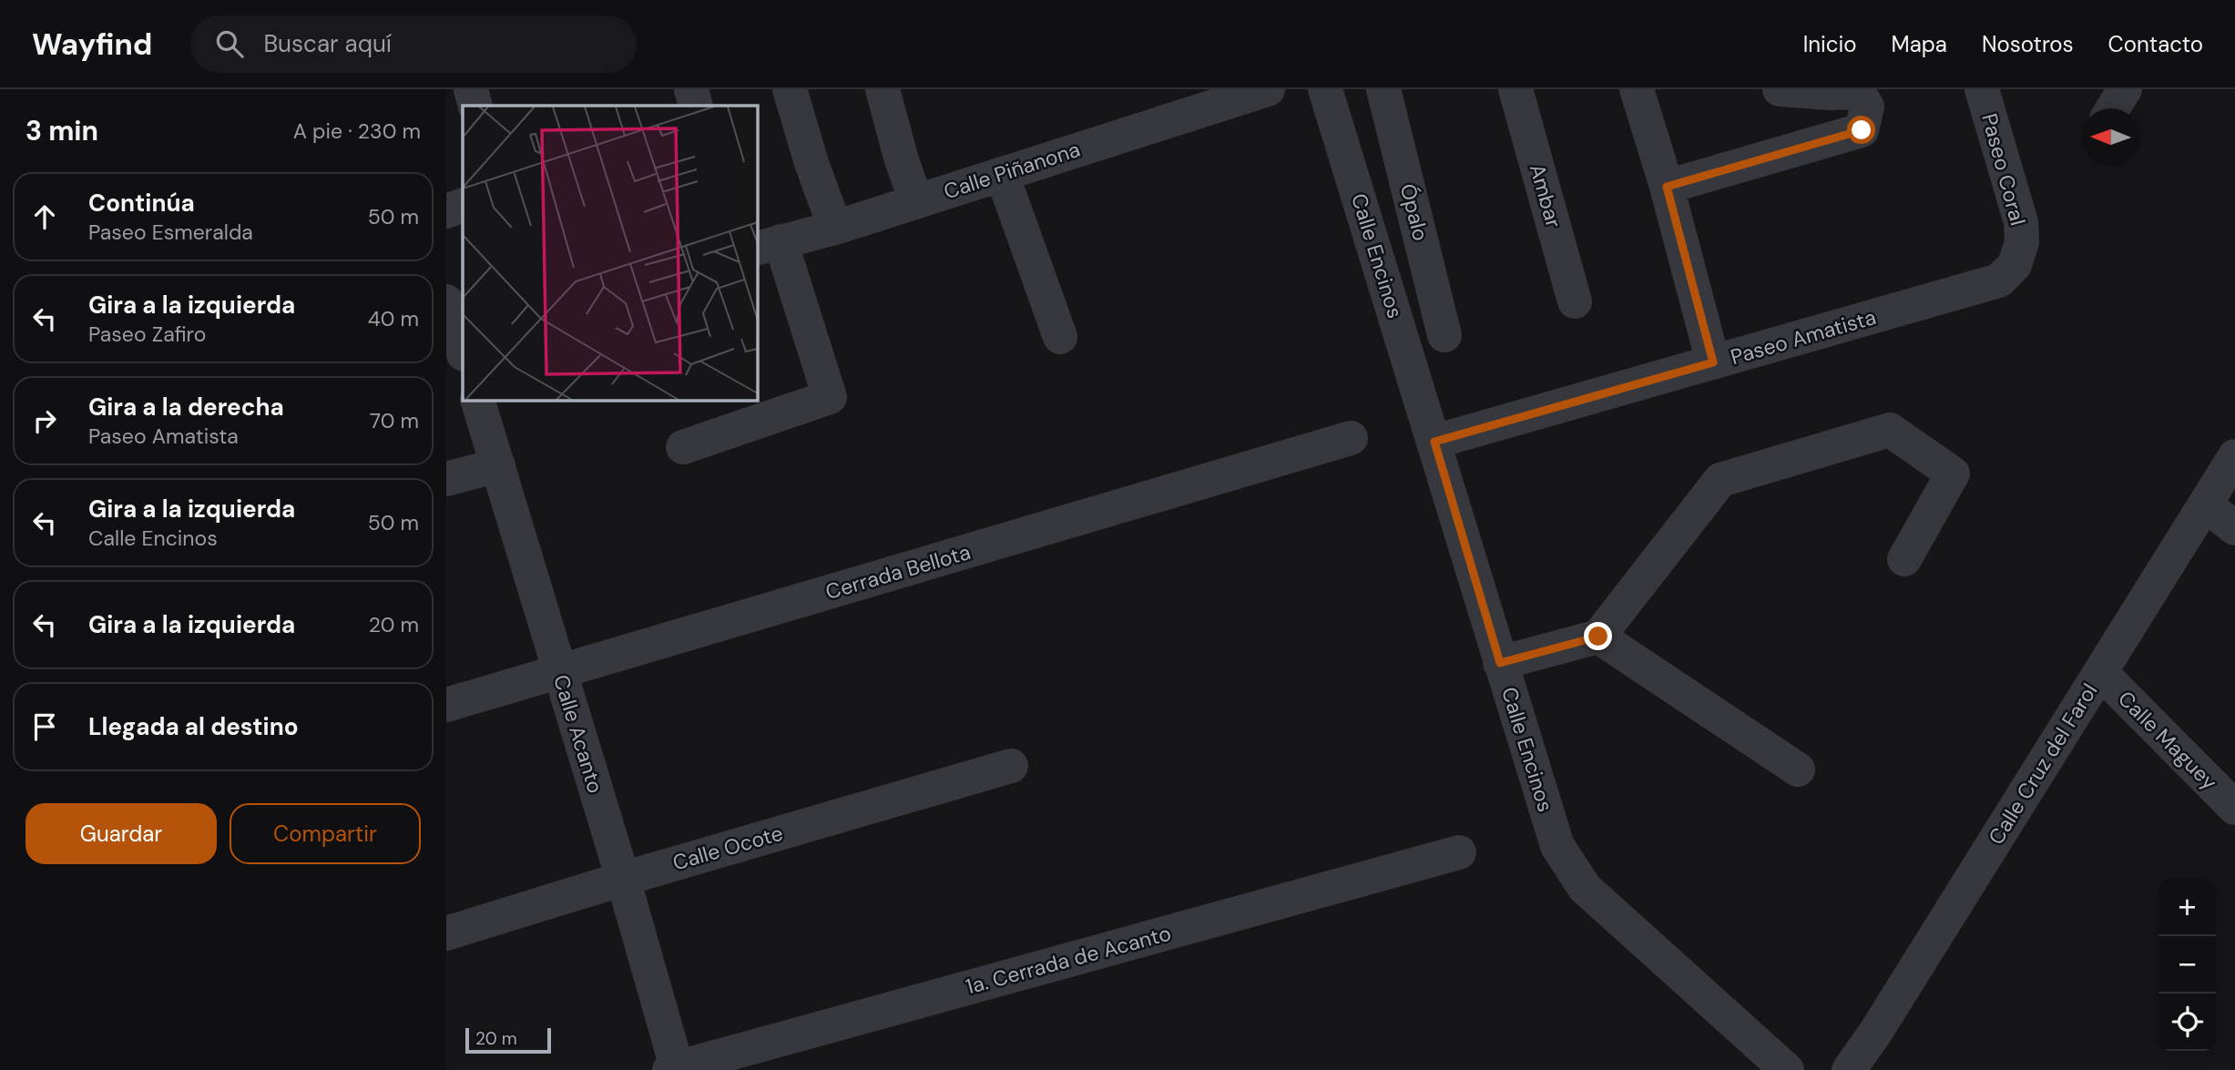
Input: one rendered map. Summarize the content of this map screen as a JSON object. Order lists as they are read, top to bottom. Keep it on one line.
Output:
{"streets":{"street":["Paseo Coral","Calle Piñanona","Ambar","Ópalo","Calle Encinos","Paseo Amatista","Cerrada Bellota","Calle Acanto","Calle Maguey","Calle Cruz del Farol","Calle Ocote","1a. Cerrada de Acanto"]},"crossings":[["Paseo Coral","Paseo Amatista"],["Calle Encinos","Paseo Amatista"],["Cerrada Bellota","Calle Acanto"],["Calle Acanto","Calle Ocote"],["Calle Acanto","1a. Cerrada de Acanto"],["Calle Maguey","Calle Cruz del Farol"]],"scale_bar":"20 m","north":"left","page":{"header":"Wayfind","search":"Buscar aquí","nav":["Inicio","Mapa","Nosotros","Contacto"],"heading":["3 min","A pie · 230 m"],"list":[["Continúa","Paseo Esmeralda","50 m"],["Gira a la izquierda","Paseo Zafiro","40 m"],["Gira a la derecha","Paseo Amatista","70 m"],["Gira a la izquierda","Calle Encinos","50 m"],["Gira a la izquierda","20 m"],"Llegada al destino"],"buttons":["Guardar","Compartir"],"map_buttons":["+","−"],"scale":"20 m"}}
